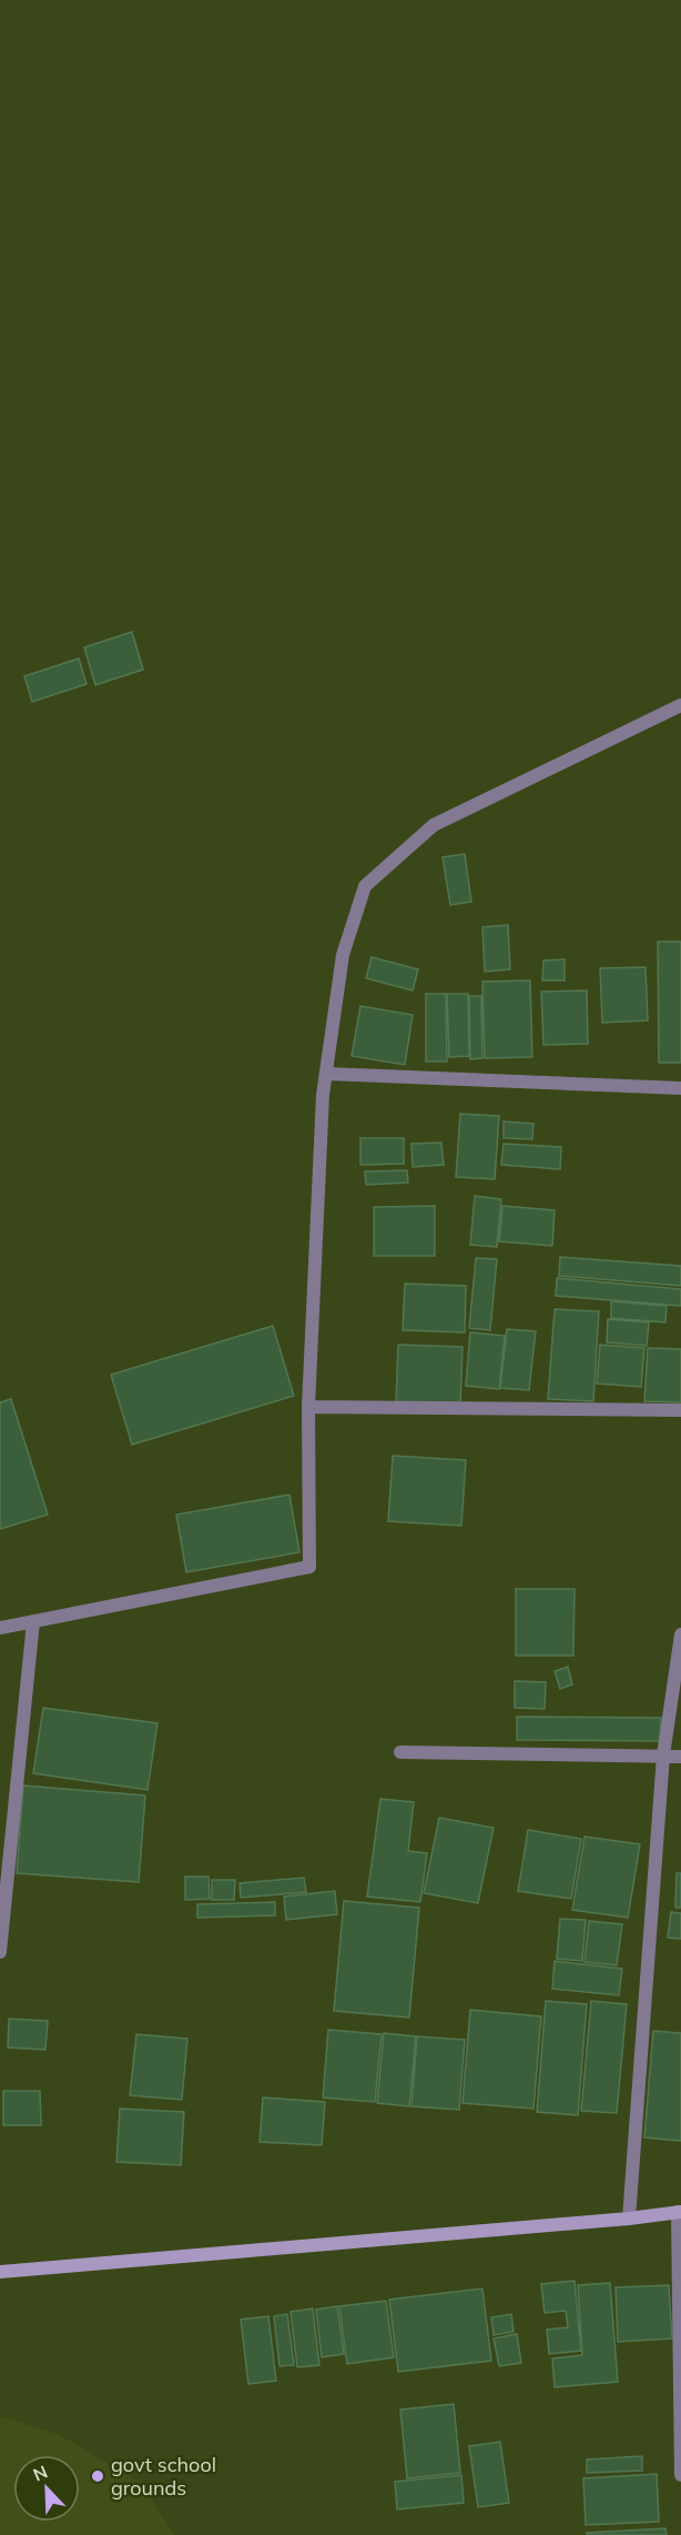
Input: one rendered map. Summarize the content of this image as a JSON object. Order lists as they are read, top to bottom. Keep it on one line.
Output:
{"places":["govt school grounds"],"north":"top left"}
